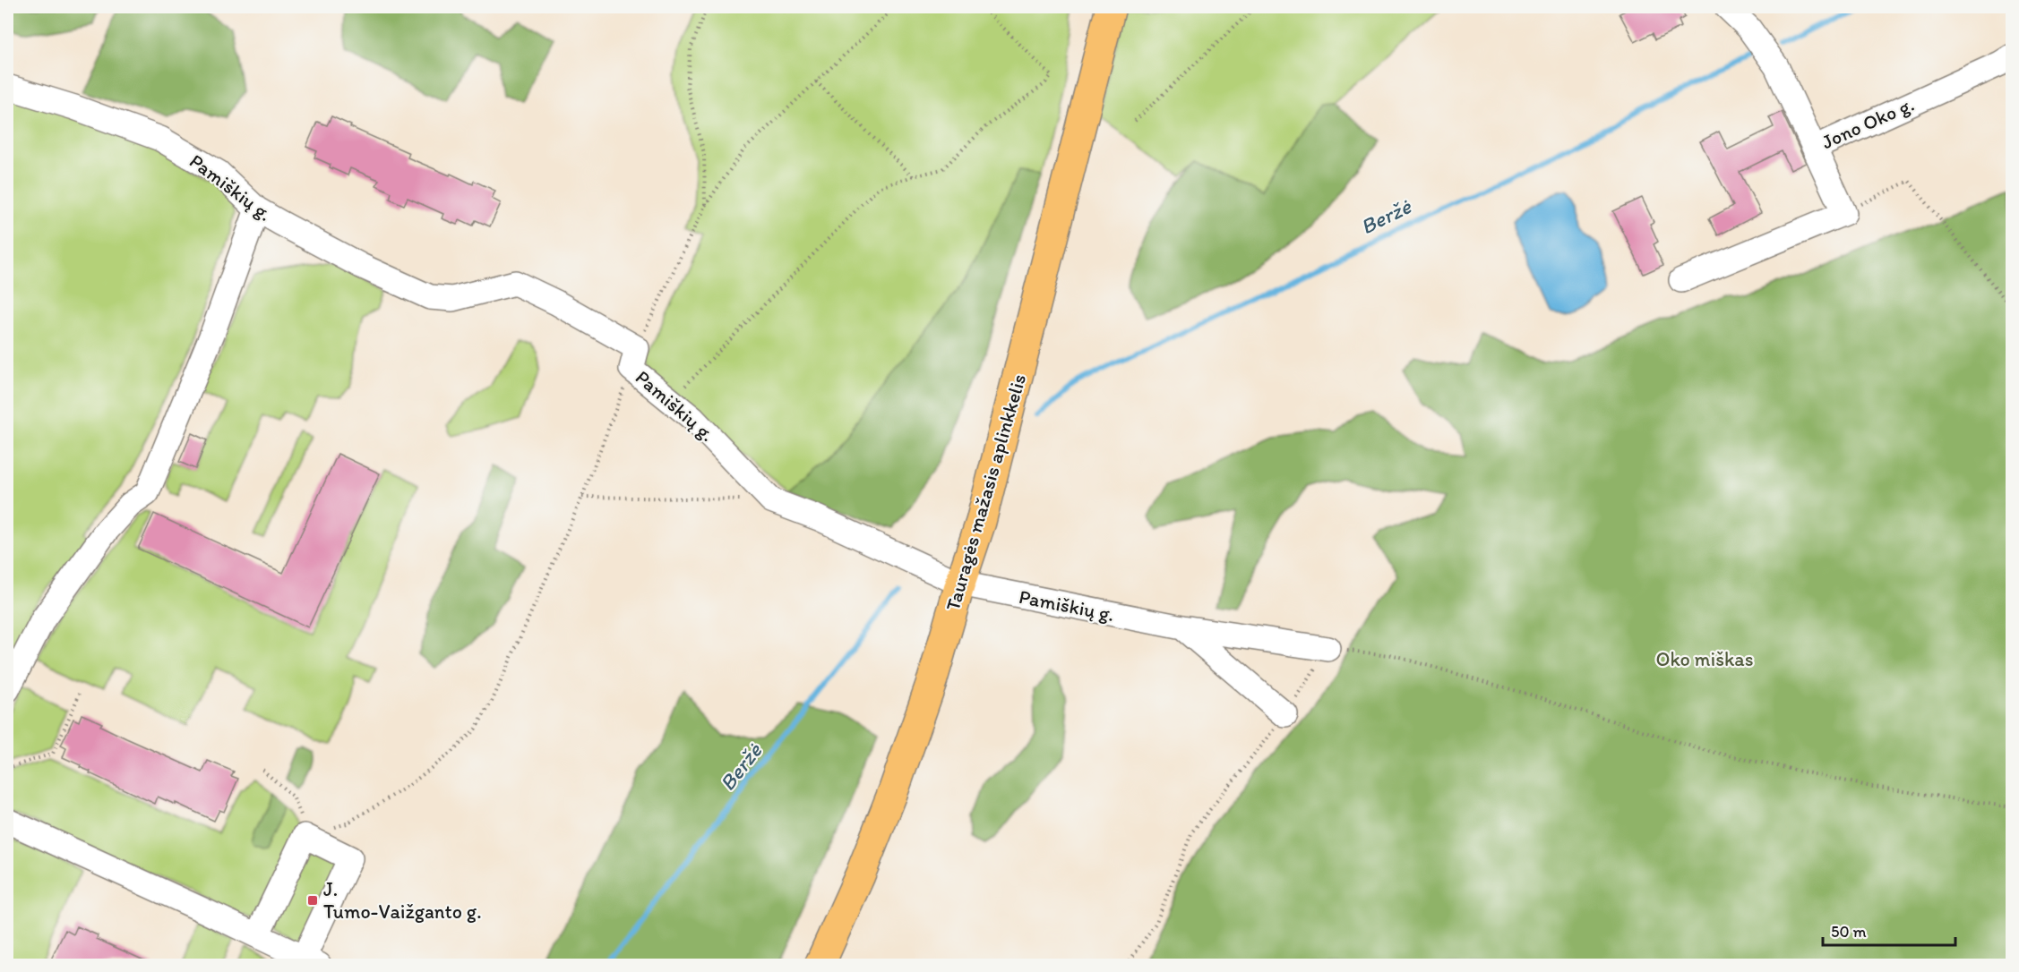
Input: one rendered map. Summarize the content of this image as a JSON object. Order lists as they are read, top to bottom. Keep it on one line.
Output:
{"streets":{"main road":["Tauragės mažasis aplinkkelis"],"street":["Jono Oko g.","Pamiškių g."]},"crossings":[["Pamiškių g.","Tauragės mažasis aplinkkelis"]],"water":["Beržė"],"parks":["Oko miškas"],"places":{"transit":["J. Tumo-Vaižganto g."]},"scale_bar":"50 m"}
